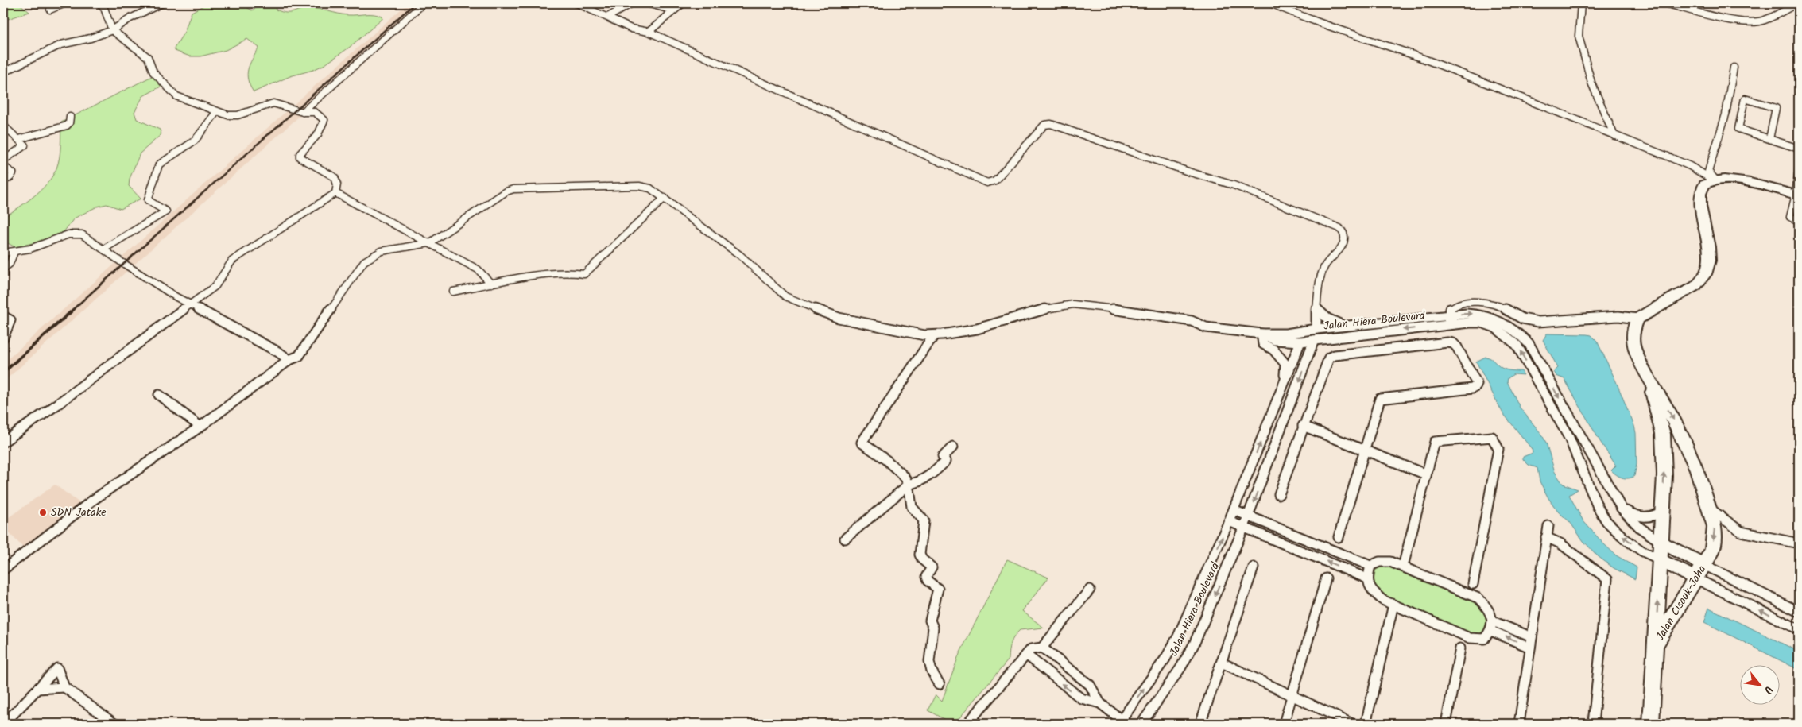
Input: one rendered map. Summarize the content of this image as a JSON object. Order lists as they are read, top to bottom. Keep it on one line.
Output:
{"streets":{"main road":["Jalan Cisauk-Jaha"],"street":["Jalan Hiera Boulevard"]},"crossings":[["Jalan Hiera Boulevard","Jalan Cisauk-Jaha"]],"places":["SDN Jatake"],"north":"bottom right"}
